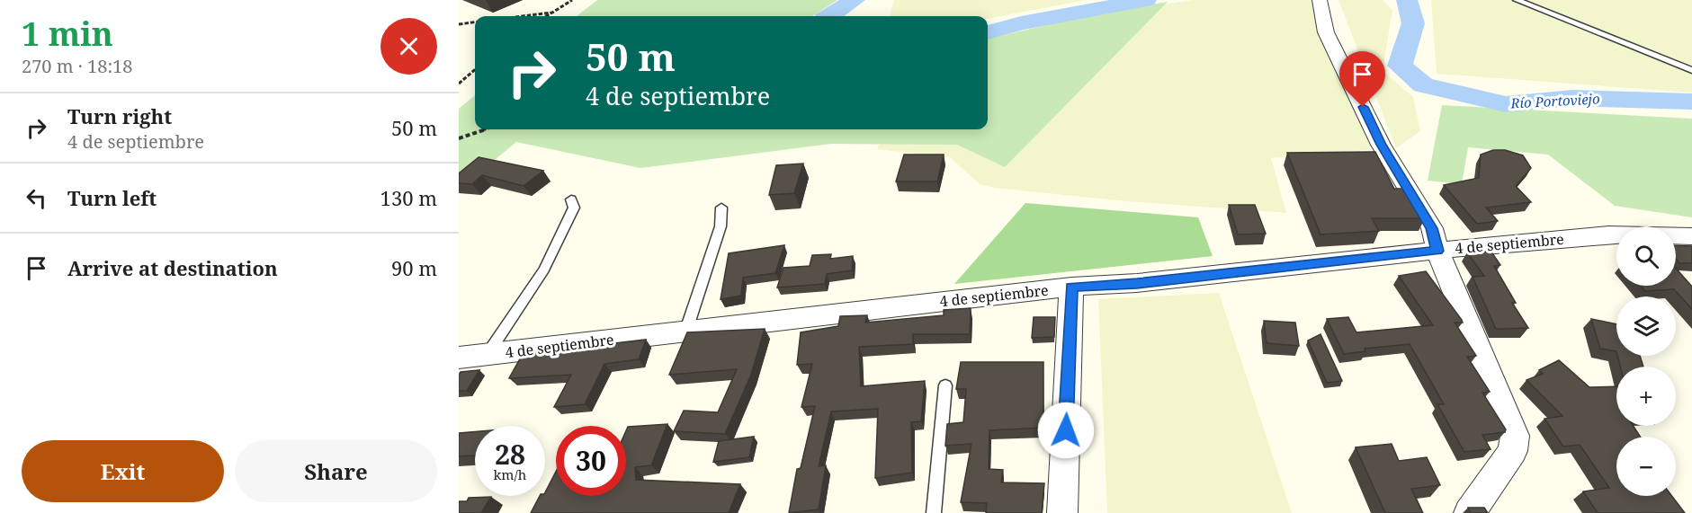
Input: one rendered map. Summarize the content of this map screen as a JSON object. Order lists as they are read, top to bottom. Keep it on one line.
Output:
{"streets":{"street":["4 de septiembre"]},"water":["Río Portoviejo"],"page":{"heading":["1 min","270 m · 18:18"],"turn":["50 m","4 de septiembre"],"list":[{"name":"Turn right","note":"4 de septiembre","value":"50 m"},{"name":"Turn left","value":"130 m"},{"name":"Arrive at destination","value":"90 m"}],"map_buttons":["+","−"],"speed":"28 km/h","limit":"30","buttons":["Exit","Share"]}}
